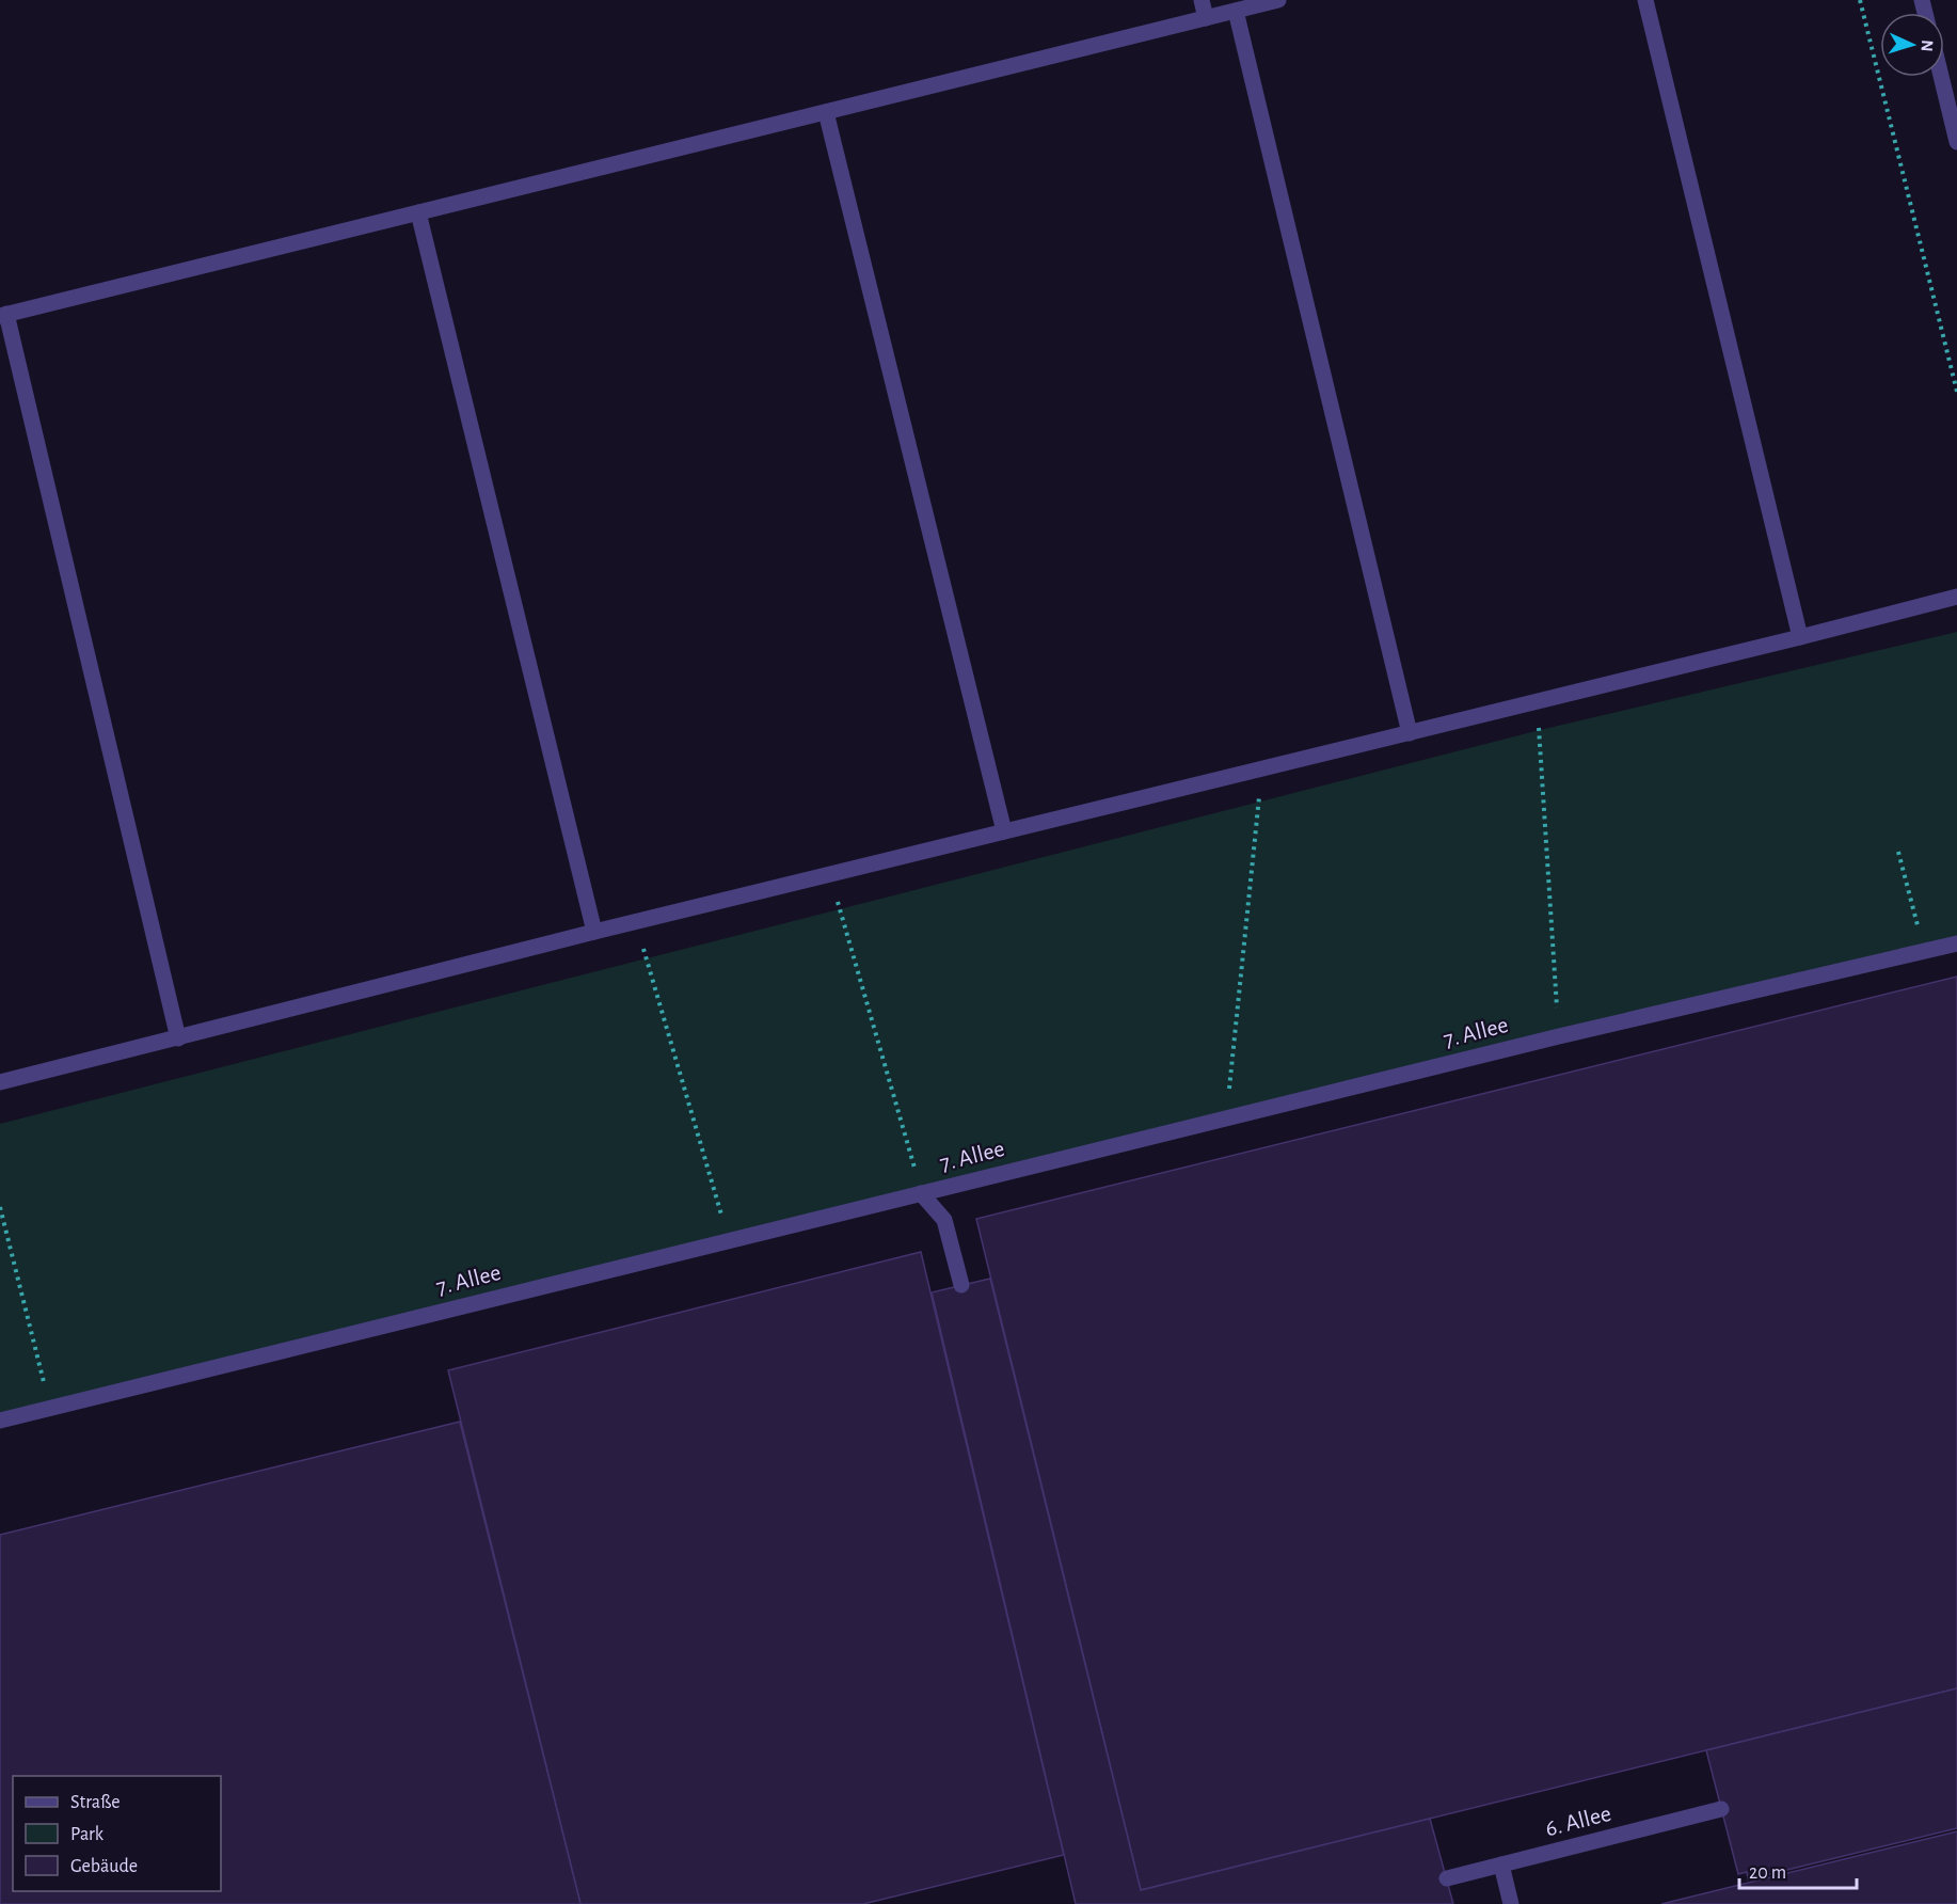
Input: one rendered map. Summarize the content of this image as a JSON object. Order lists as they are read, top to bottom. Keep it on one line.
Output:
{"streets":{"street":["7. Allee","6. Allee"]},"legend":["Straße","Park","Gebäude"],"scale_bar":"20 m","north":"right"}
